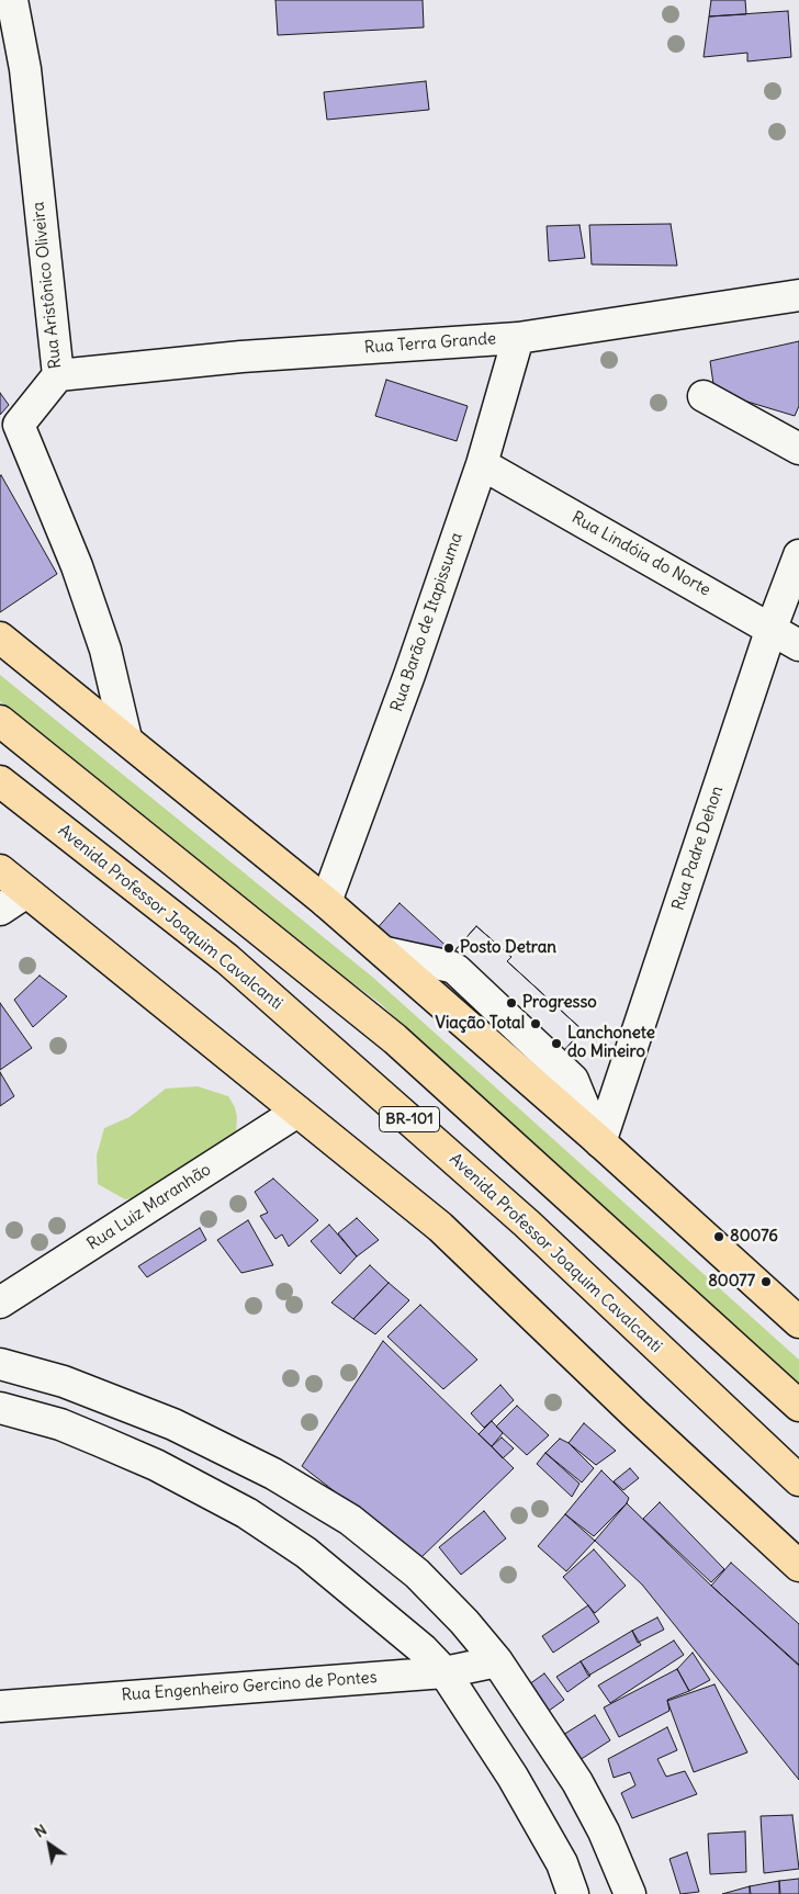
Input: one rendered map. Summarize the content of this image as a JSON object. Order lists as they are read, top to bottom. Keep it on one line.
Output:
{"streets":{"main road":["Avenida Professor Joaquim Cavalcanti","BR-101"],"street":["Rua Aristônico Oliveira","Rua Terra Grande","Rua Lindóia do Norte","Rua Barão de Itapissuma","Rua Padre Dehon","Rua Luiz Maranhão","Rua Engenheiro Gercino de Pontes"]},"crossings":[["Rua Aristônico Oliveira","Rua Terra Grande"],["Rua Terra Grande","Rua Barão de Itapissuma"],["Rua Lindóia do Norte","Rua Barão de Itapissuma"],["Rua Lindóia do Norte","Rua Padre Dehon"]],"places":["Posto Detran","Progresso","Viação Total","Lanchonete do Mineiro","80076","80077"],"north":"top left"}
